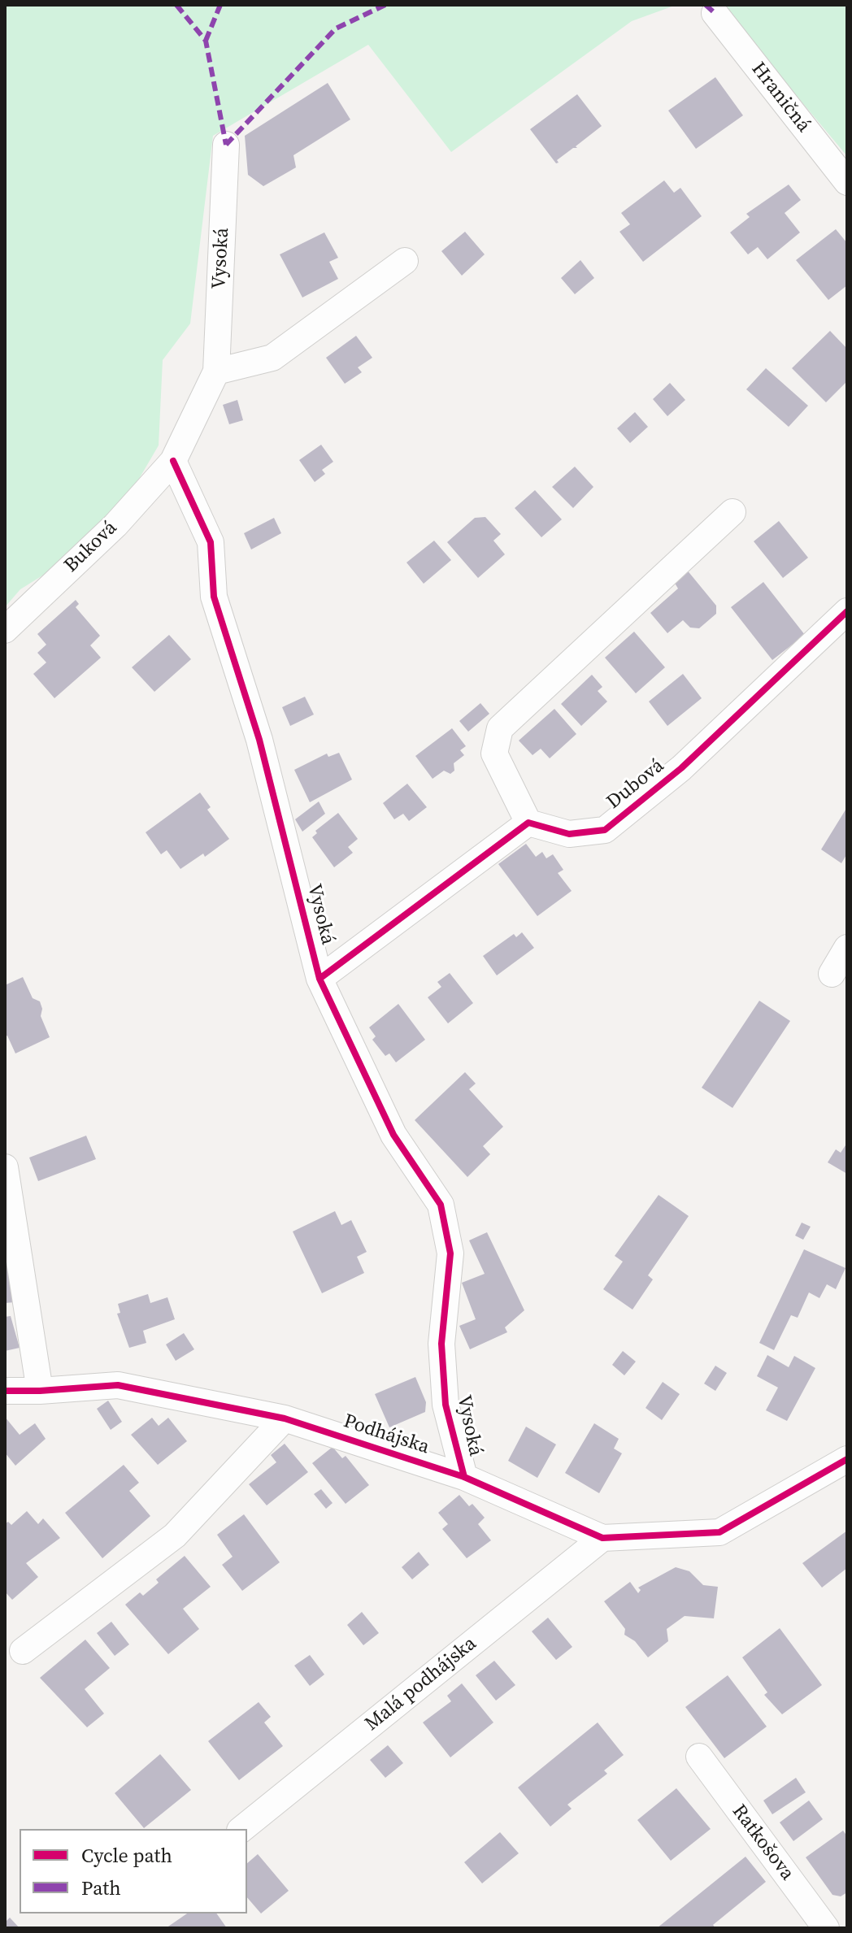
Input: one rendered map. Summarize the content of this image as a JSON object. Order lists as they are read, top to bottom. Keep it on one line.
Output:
{"streets":{"street":["Hraničná","Vysoká","Buková","Dubová","Podhájska","Malá podhájska","Ratkošova"]},"crossings":[["Vysoká","Buková"],["Vysoká","Podhájska"],["Podhájska","Malá podhájska"]],"legend":["Cycle path","Path"]}
